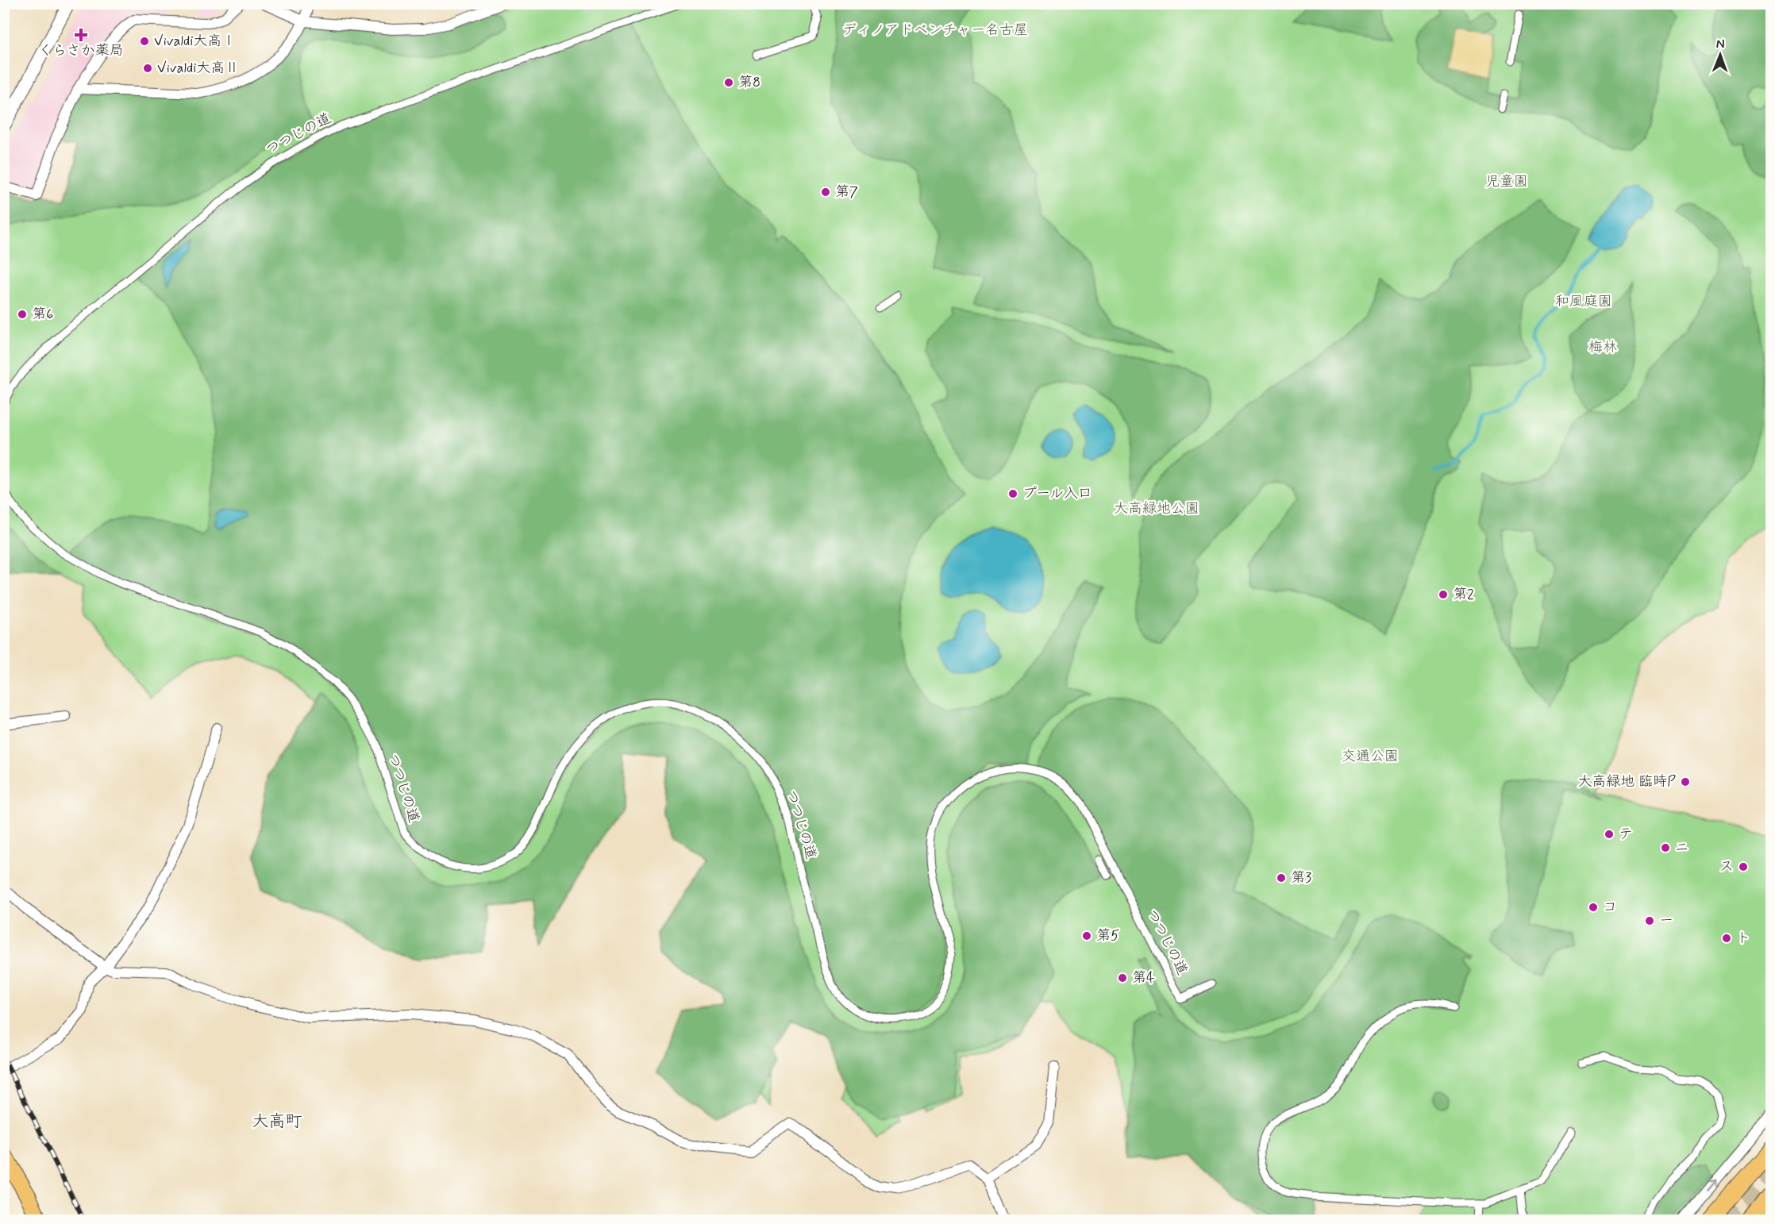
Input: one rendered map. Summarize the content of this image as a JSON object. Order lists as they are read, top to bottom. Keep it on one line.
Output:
{"streets":{"street":["つつじの道"]},"districts":["大高町"],"parks":["ディノアドベンチャー名古屋","児童園","和風庭園","梅林","大高緑地公園","交通公園"],"places":{"health":["くらさか薬局"],"other":["Vivaldi大高Ⅰ","Vivaldi大高Ⅱ","第8","第7","第6","プール入口","第2","大高緑地 臨時P","テ","ニ","ス","第3","コ","ー","第5","ト","第4"]},"north":"top"}
